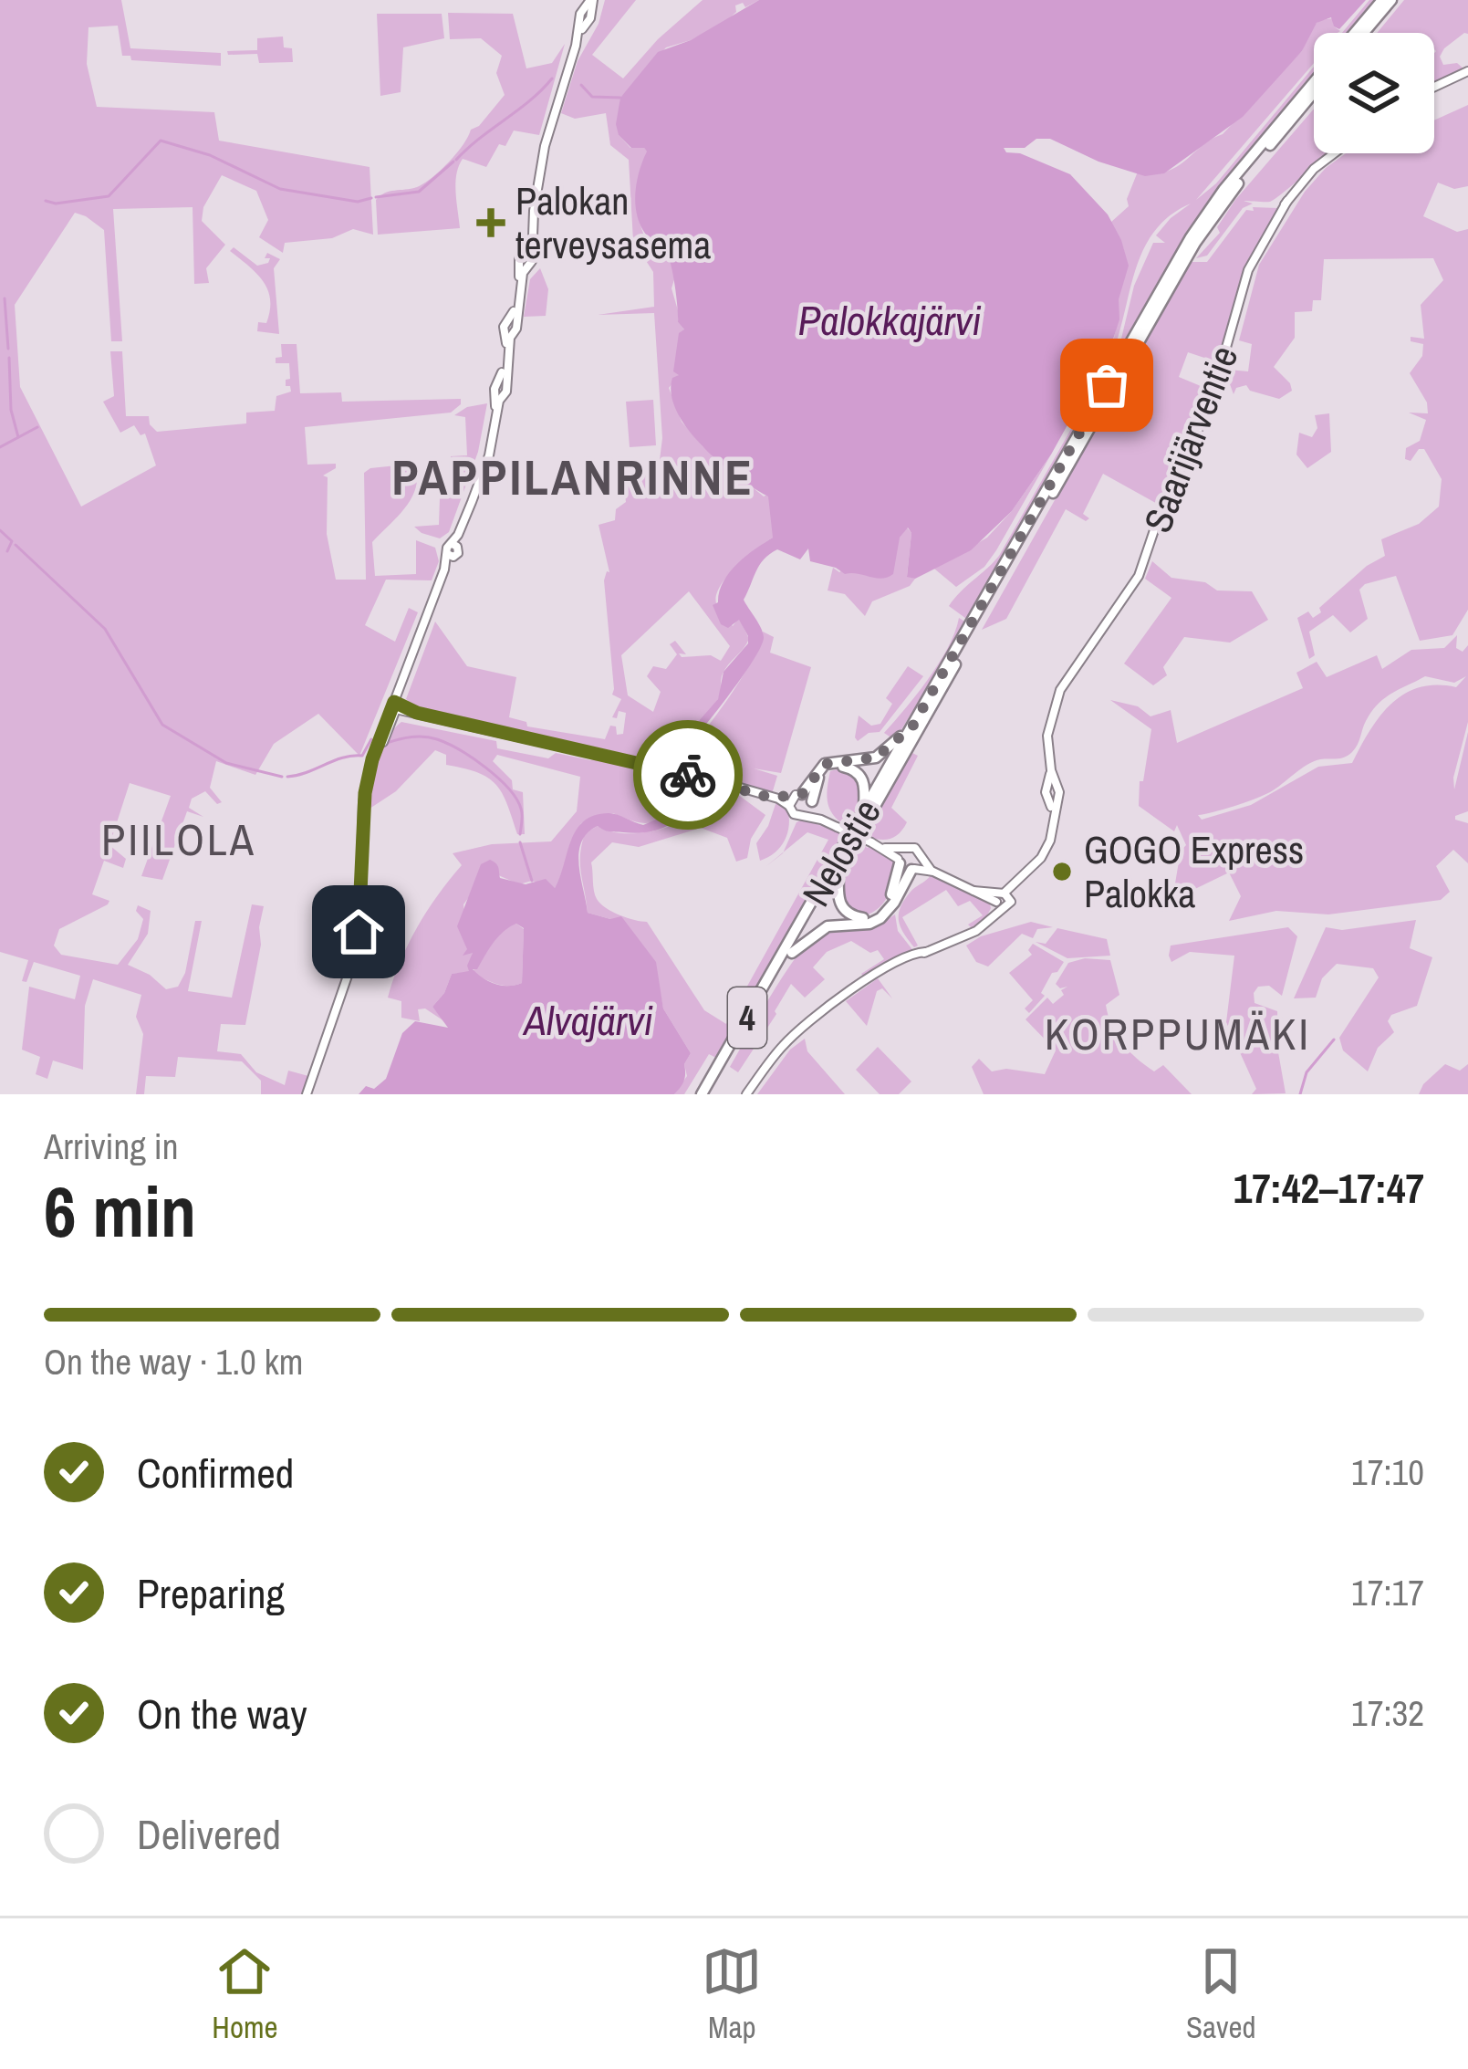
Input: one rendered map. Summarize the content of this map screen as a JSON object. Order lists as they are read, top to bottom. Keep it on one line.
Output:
{"streets":{"highway":["Nelostie","4"],"main road":["Saarijärventie"]},"districts":["PAPPILANRINNE","PIILOLA","KORPPUMÄKI"],"water":["Palokkajärvi","Alvajärvi"],"places":{"health":["Palokan terveysasema"],"other":["GOGO Express Palokka"]},"page":{"heading":["6 min","Arriving in","17:42–17:47"],"bar":"On the way · 1.0 km","list":[["Confirmed","17:10"],["Preparing","17:17"],["On the way","17:32"],"Delivered"],"tabs":["Home","Map","Saved"]}}
